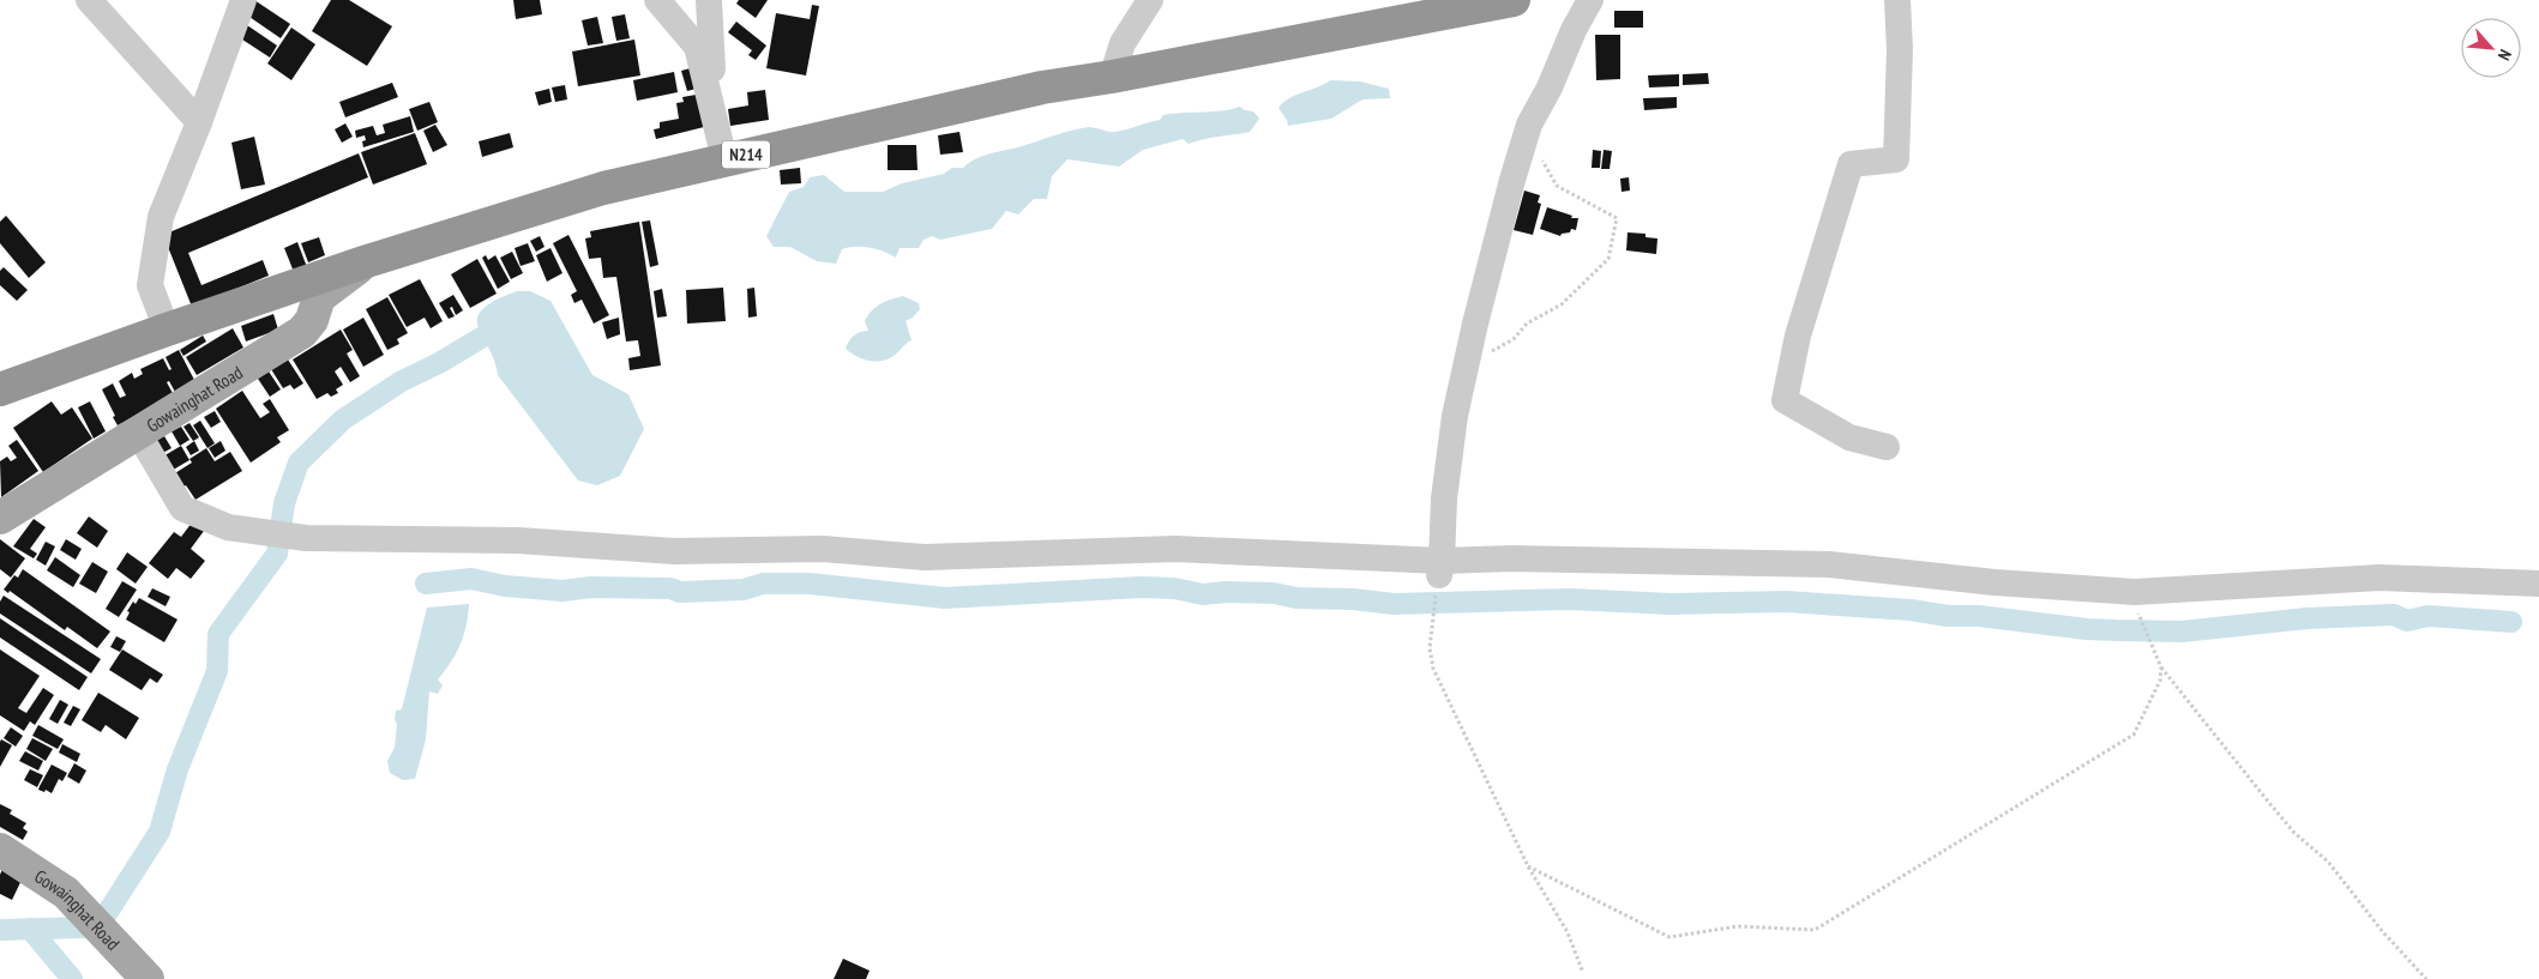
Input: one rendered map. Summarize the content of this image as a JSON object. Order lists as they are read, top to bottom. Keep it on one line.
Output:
{"streets":{"highway":["N214"],"main road":["Gowainghat Road"]},"crossings":[["N214","Gowainghat Road"]],"north":"bottom right"}
